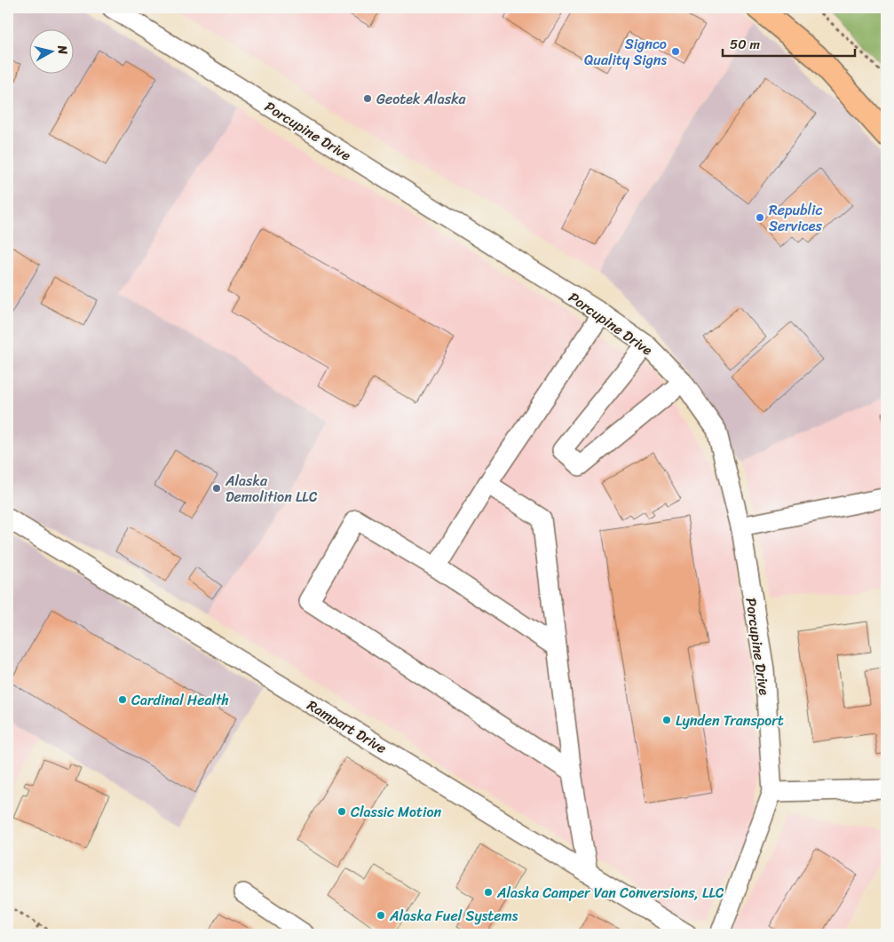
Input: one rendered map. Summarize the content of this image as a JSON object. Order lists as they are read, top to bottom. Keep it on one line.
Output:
{"streets":{"street":["Porcupine Drive","Rampart Drive"]},"places":["Signco Quality Signs","Geotek Alaska","Republic Services","Alaska Demolition LLC","Cardinal Health","Lynden Transport","Classic Motion","Alaska Camper Van Conversions, LLC","Alaska Fuel Systems"],"scale_bar":"50 m","north":"right"}
